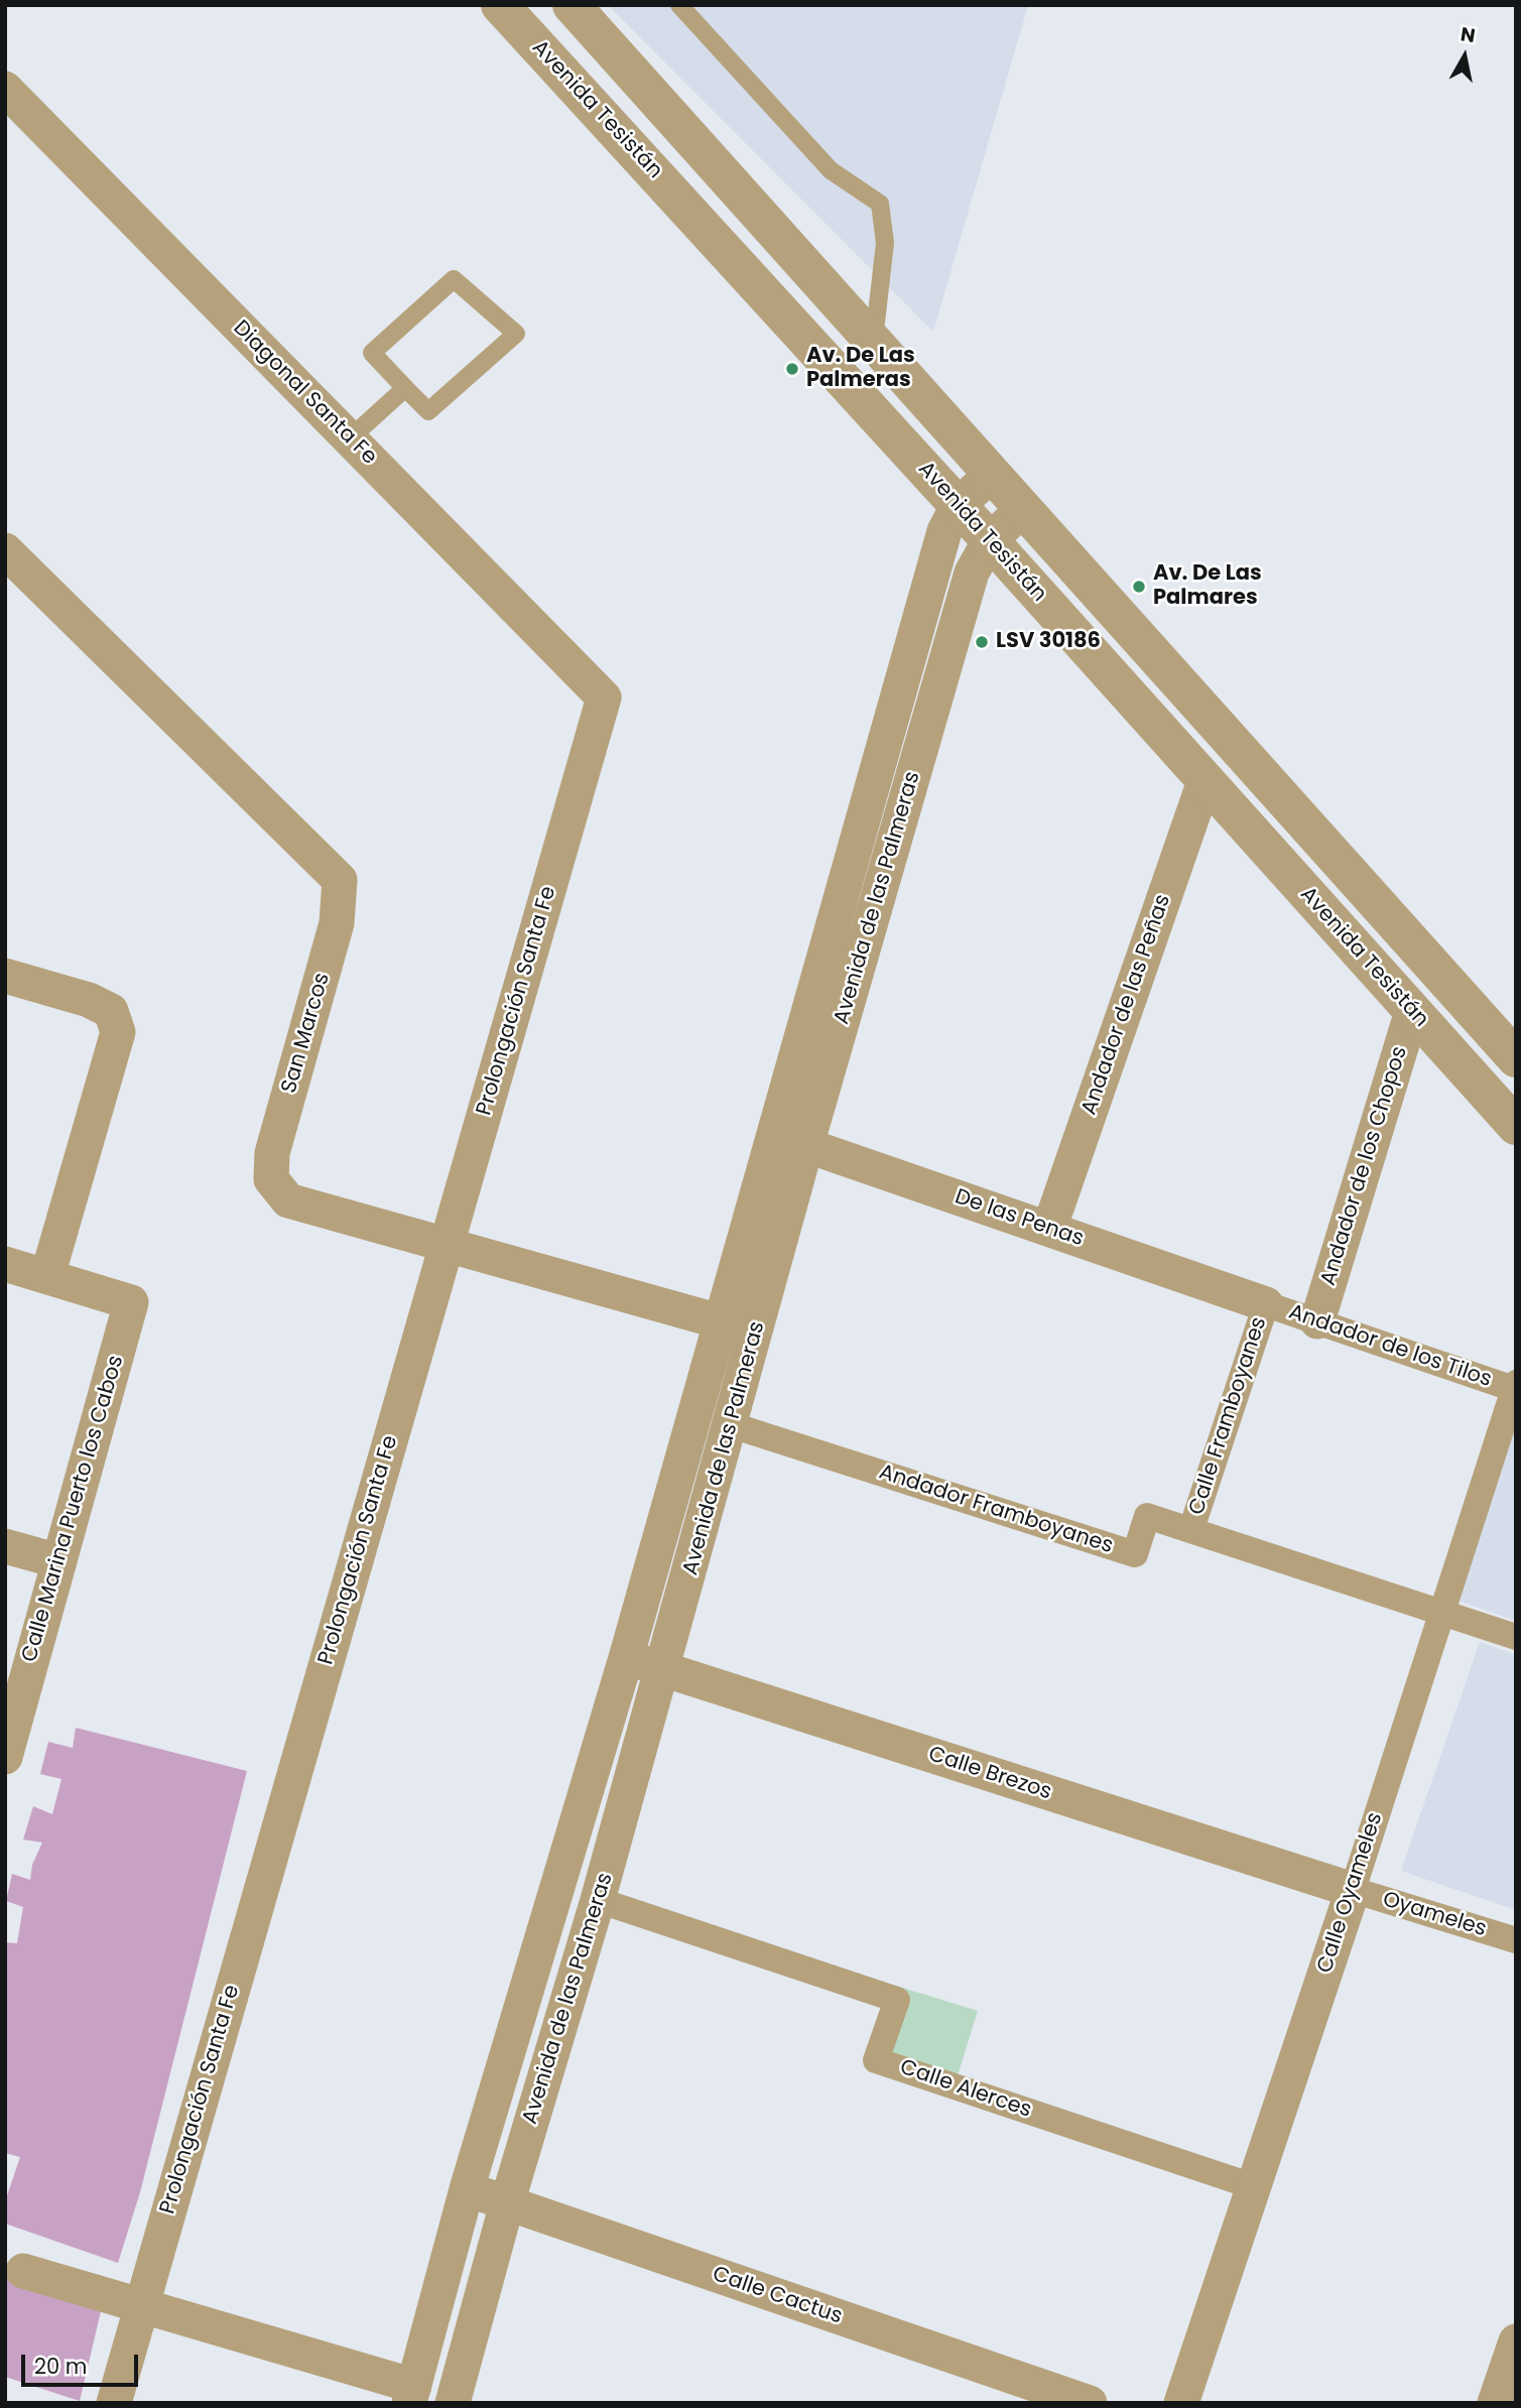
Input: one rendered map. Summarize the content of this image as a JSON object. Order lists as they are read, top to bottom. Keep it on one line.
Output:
{"streets":{"street":["Avenida Tesistán","Diagonal Santa Fe","Avenida de las Palmeras","Prolongación Santa Fe","Andador de las Peñas","San Marcos","Andador de los Chopos","De las Penas","Andador de los Tilos","Calle Framboyanes","Calle Marina Puerto los Cabos","Andador Framboyanes","Calle Brezos","Calle Oyameles","Oyameles","Calle Alerces","Calle Cactus"]},"crossings":[["Avenida Tesistán","Avenida de las Palmeras"],["Avenida Tesistán","Andador de las Peñas"],["Avenida Tesistán","Andador de los Chopos"],["Diagonal Santa Fe","Prolongación Santa Fe"],["Avenida de las Palmeras","San Marcos"],["Avenida de las Palmeras","De las Penas"],["Avenida de las Palmeras","Andador Framboyanes"],["Avenida de las Palmeras","Calle Brezos"],["Avenida de las Palmeras","Calle Alerces"],["Avenida de las Palmeras","Calle Cactus"],["Prolongación Santa Fe","San Marcos"],["Andador de las Peñas","De las Penas"],["Andador de los Chopos","Andador de los Tilos"],["De las Penas","Andador de los Tilos"],["De las Penas","Calle Framboyanes"],["Andador de los Tilos","Calle Framboyanes"],["Andador de los Tilos","Calle Oyameles"],["Calle Framboyanes","Andador Framboyanes"],["Andador Framboyanes","Calle Oyameles"],["Calle Brezos","Calle Oyameles"],["Calle Brezos","Oyameles"],["Calle Oyameles","Oyameles"],["Calle Oyameles","Calle Alerces"]],"places":["Av. De Las Palmeras","Av. De Las Palmares","LSV 30186"],"scale_bar":"20 m","north":"top"}
